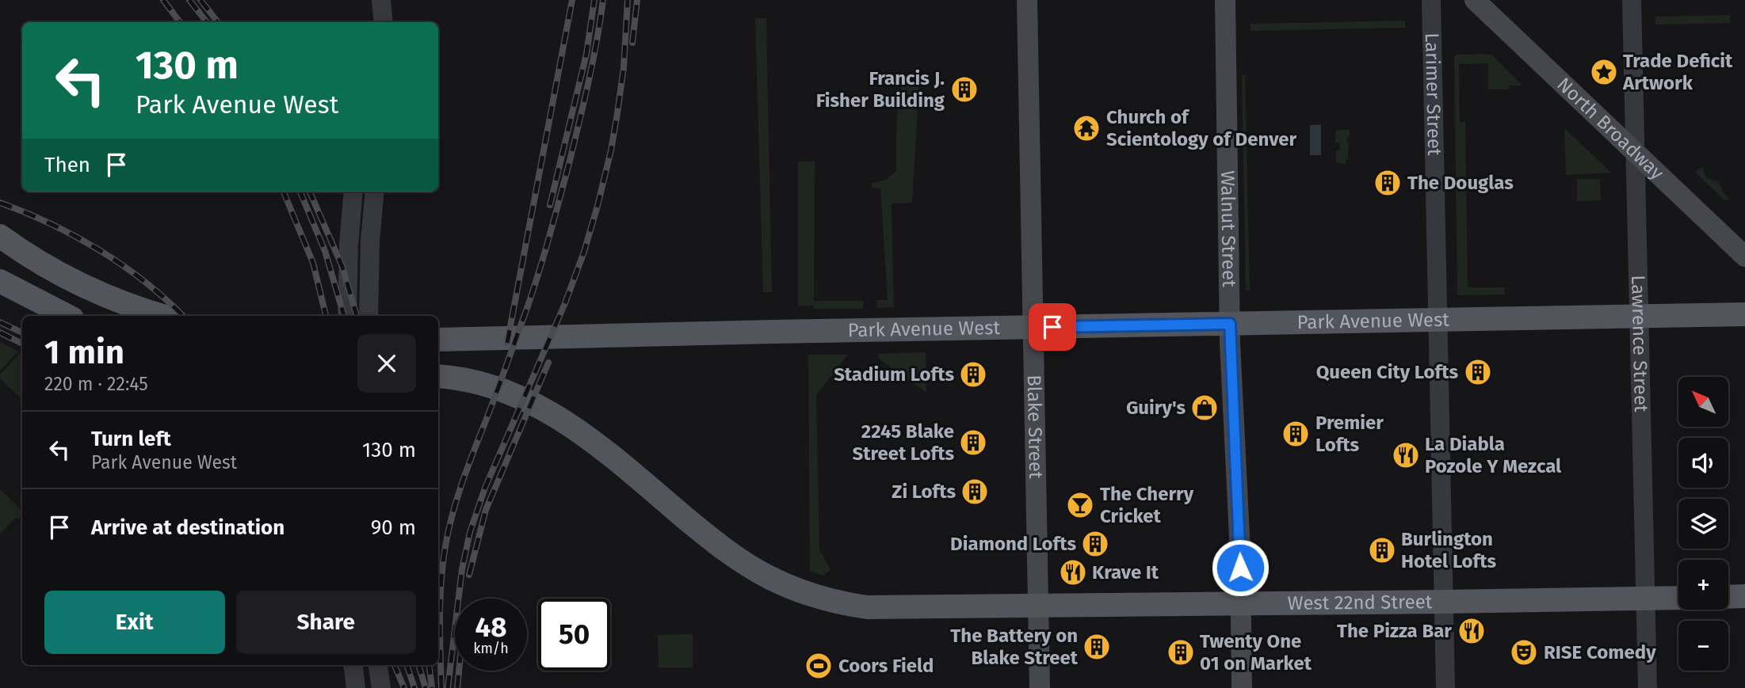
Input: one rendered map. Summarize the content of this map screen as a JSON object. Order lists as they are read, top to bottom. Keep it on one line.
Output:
{"streets":{"main road":["North Broadway","Walnut Street","Park Avenue West","Blake Street","West 22nd Street"],"street":["Larimer Street","Lawrence Street"]},"crossings":[["Larimer Street","Park Avenue West"],["Larimer Street","West 22nd Street"],["North Broadway","Lawrence Street"],["Walnut Street","Park Avenue West"],["Walnut Street","West 22nd Street"],["Park Avenue West","Lawrence Street"],["Park Avenue West","Blake Street"],["Lawrence Street","West 22nd Street"],["Blake Street","West 22nd Street"]],"places":{"place":["Trade Deficit Artwork"],"building":["Francis J. Fisher Building","The Douglas","Queen City Lofts","Stadium Lofts","Premier Lofts","2245 Blake Street Lofts","Zi Lofts","Diamond Lofts","Burlington Hotel Lofts","The Battery on Blake Street","Twenty One 01 on Market"],"temple":["Church of Scientology of Denver"],"shop":["Guiry's"],"restaurant":["La Diabla Pozole Y Mezcal","Krave It","The Pizza Bar"],"bar":["The Cherry Cricket"],"theatre":["RISE Comedy"],"sports":["Coors Field"]},"north":"top left","page":{"turn":["130 m","Park Avenue West"],"then":"Then","heading":["1 min","220 m · 22:45"],"map_buttons":["+","−"],"list":[{"name":"Turn left","note":"Park Avenue West","value":"130 m"},{"name":"Arrive at destination","value":"90 m"}],"buttons":["Exit","Share"],"speed":"48 km/h","limit":"50"}}
